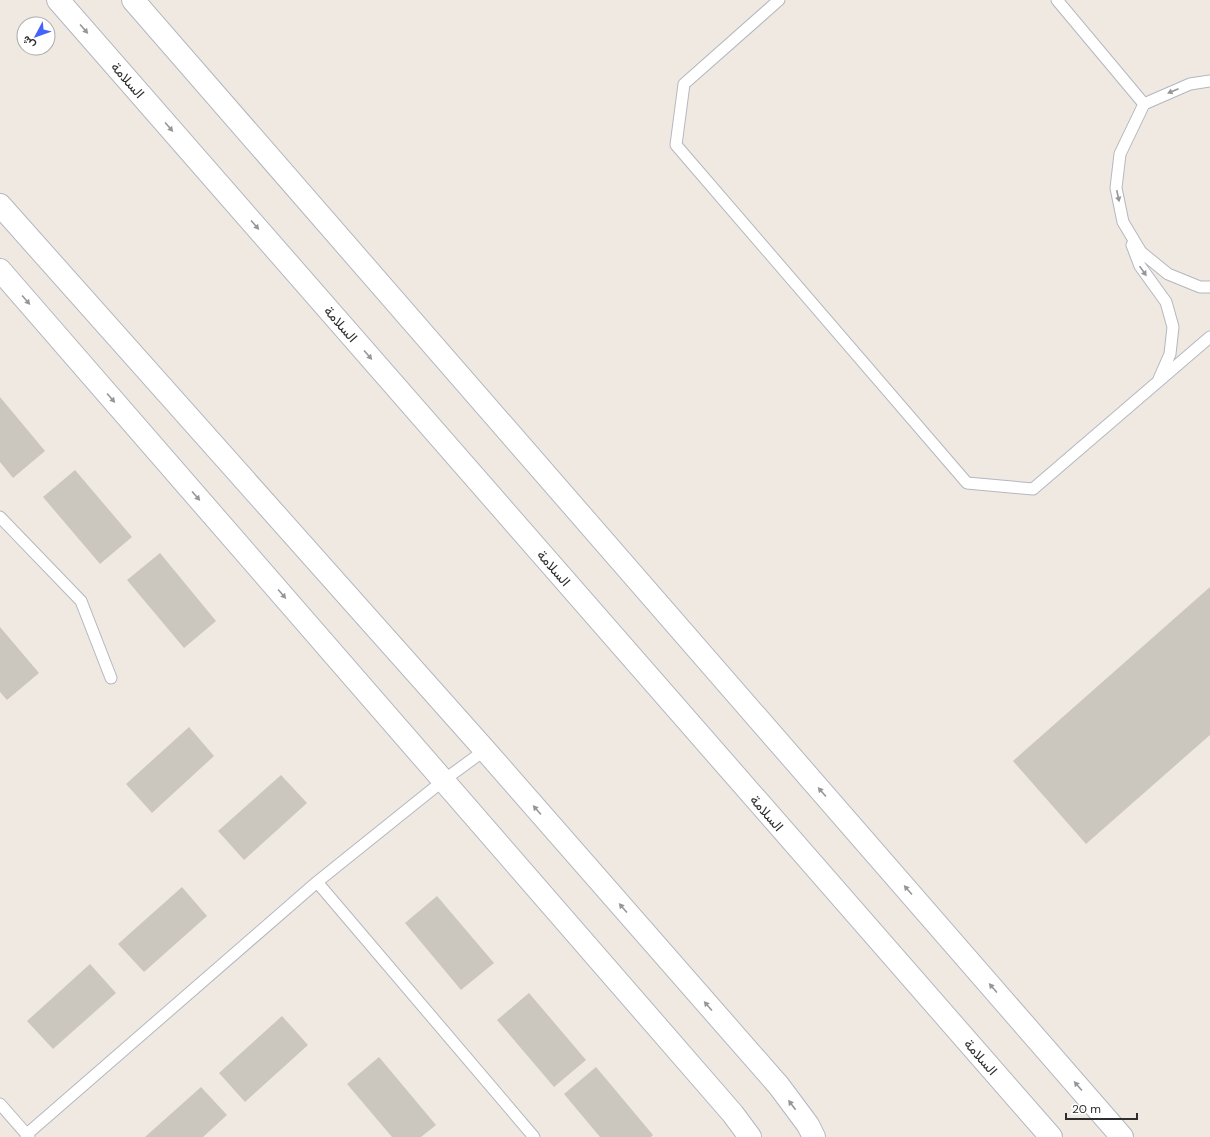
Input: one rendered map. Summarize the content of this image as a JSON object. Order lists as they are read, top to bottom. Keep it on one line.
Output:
{"streets":{"street":["السلامة"]},"scale_bar":"20 m","north":"bottom left"}
